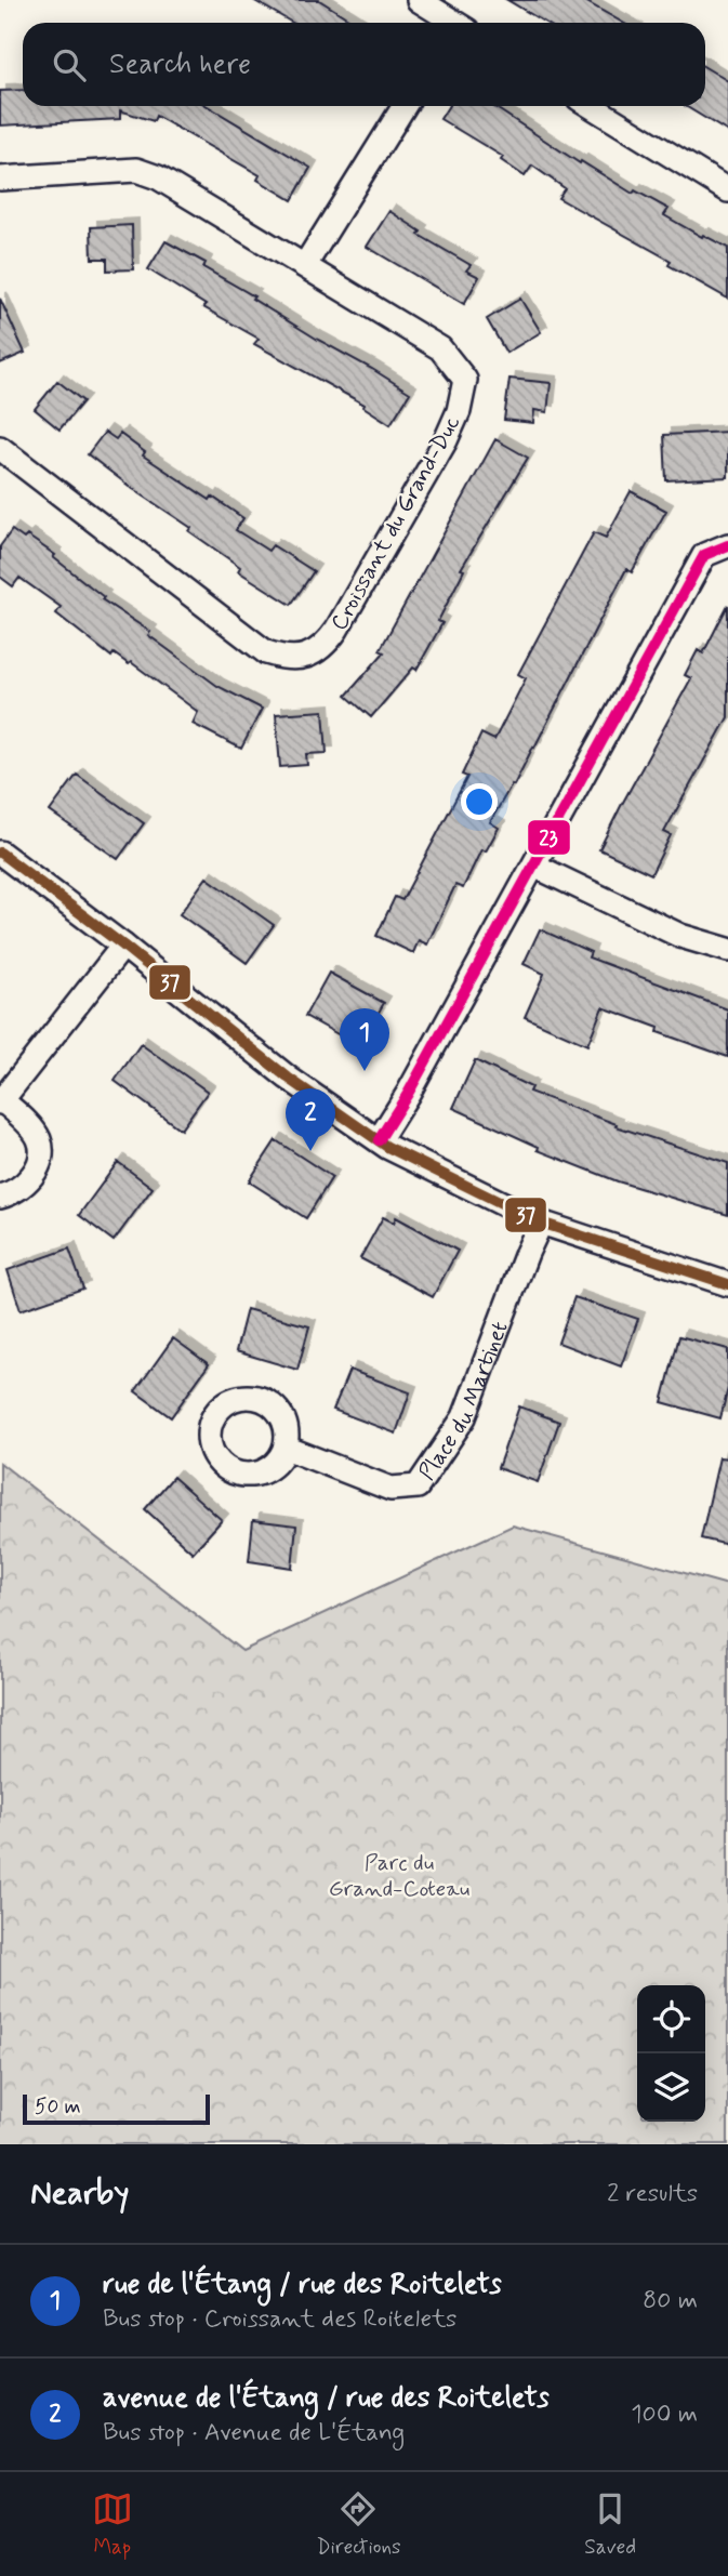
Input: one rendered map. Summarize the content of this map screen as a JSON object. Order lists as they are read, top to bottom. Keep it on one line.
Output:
{"streets":{"street":["Croissant du Grand-Duc","Place du Martinet"]},"parks":["Parc du Grand-Coteau"],"lines":["transit line 23","transit line 37"],"scale_bar":"50 m","page":{"search":"Search here","pins":["1","2"],"scale":"50 m","heading":["Nearby","2 results"],"list":[{"mark":"1","name":"rue de l'Étang / rue des Roitelets","note":"Bus stop · Croissant des Roitelets","value":"80 m"},{"mark":"2","name":"avenue de l'Étang / rue des Roitelets","note":"Bus stop · Avenue de L'Étang","value":"100 m"}],"nav":["Map","Directions","Saved"]}}
